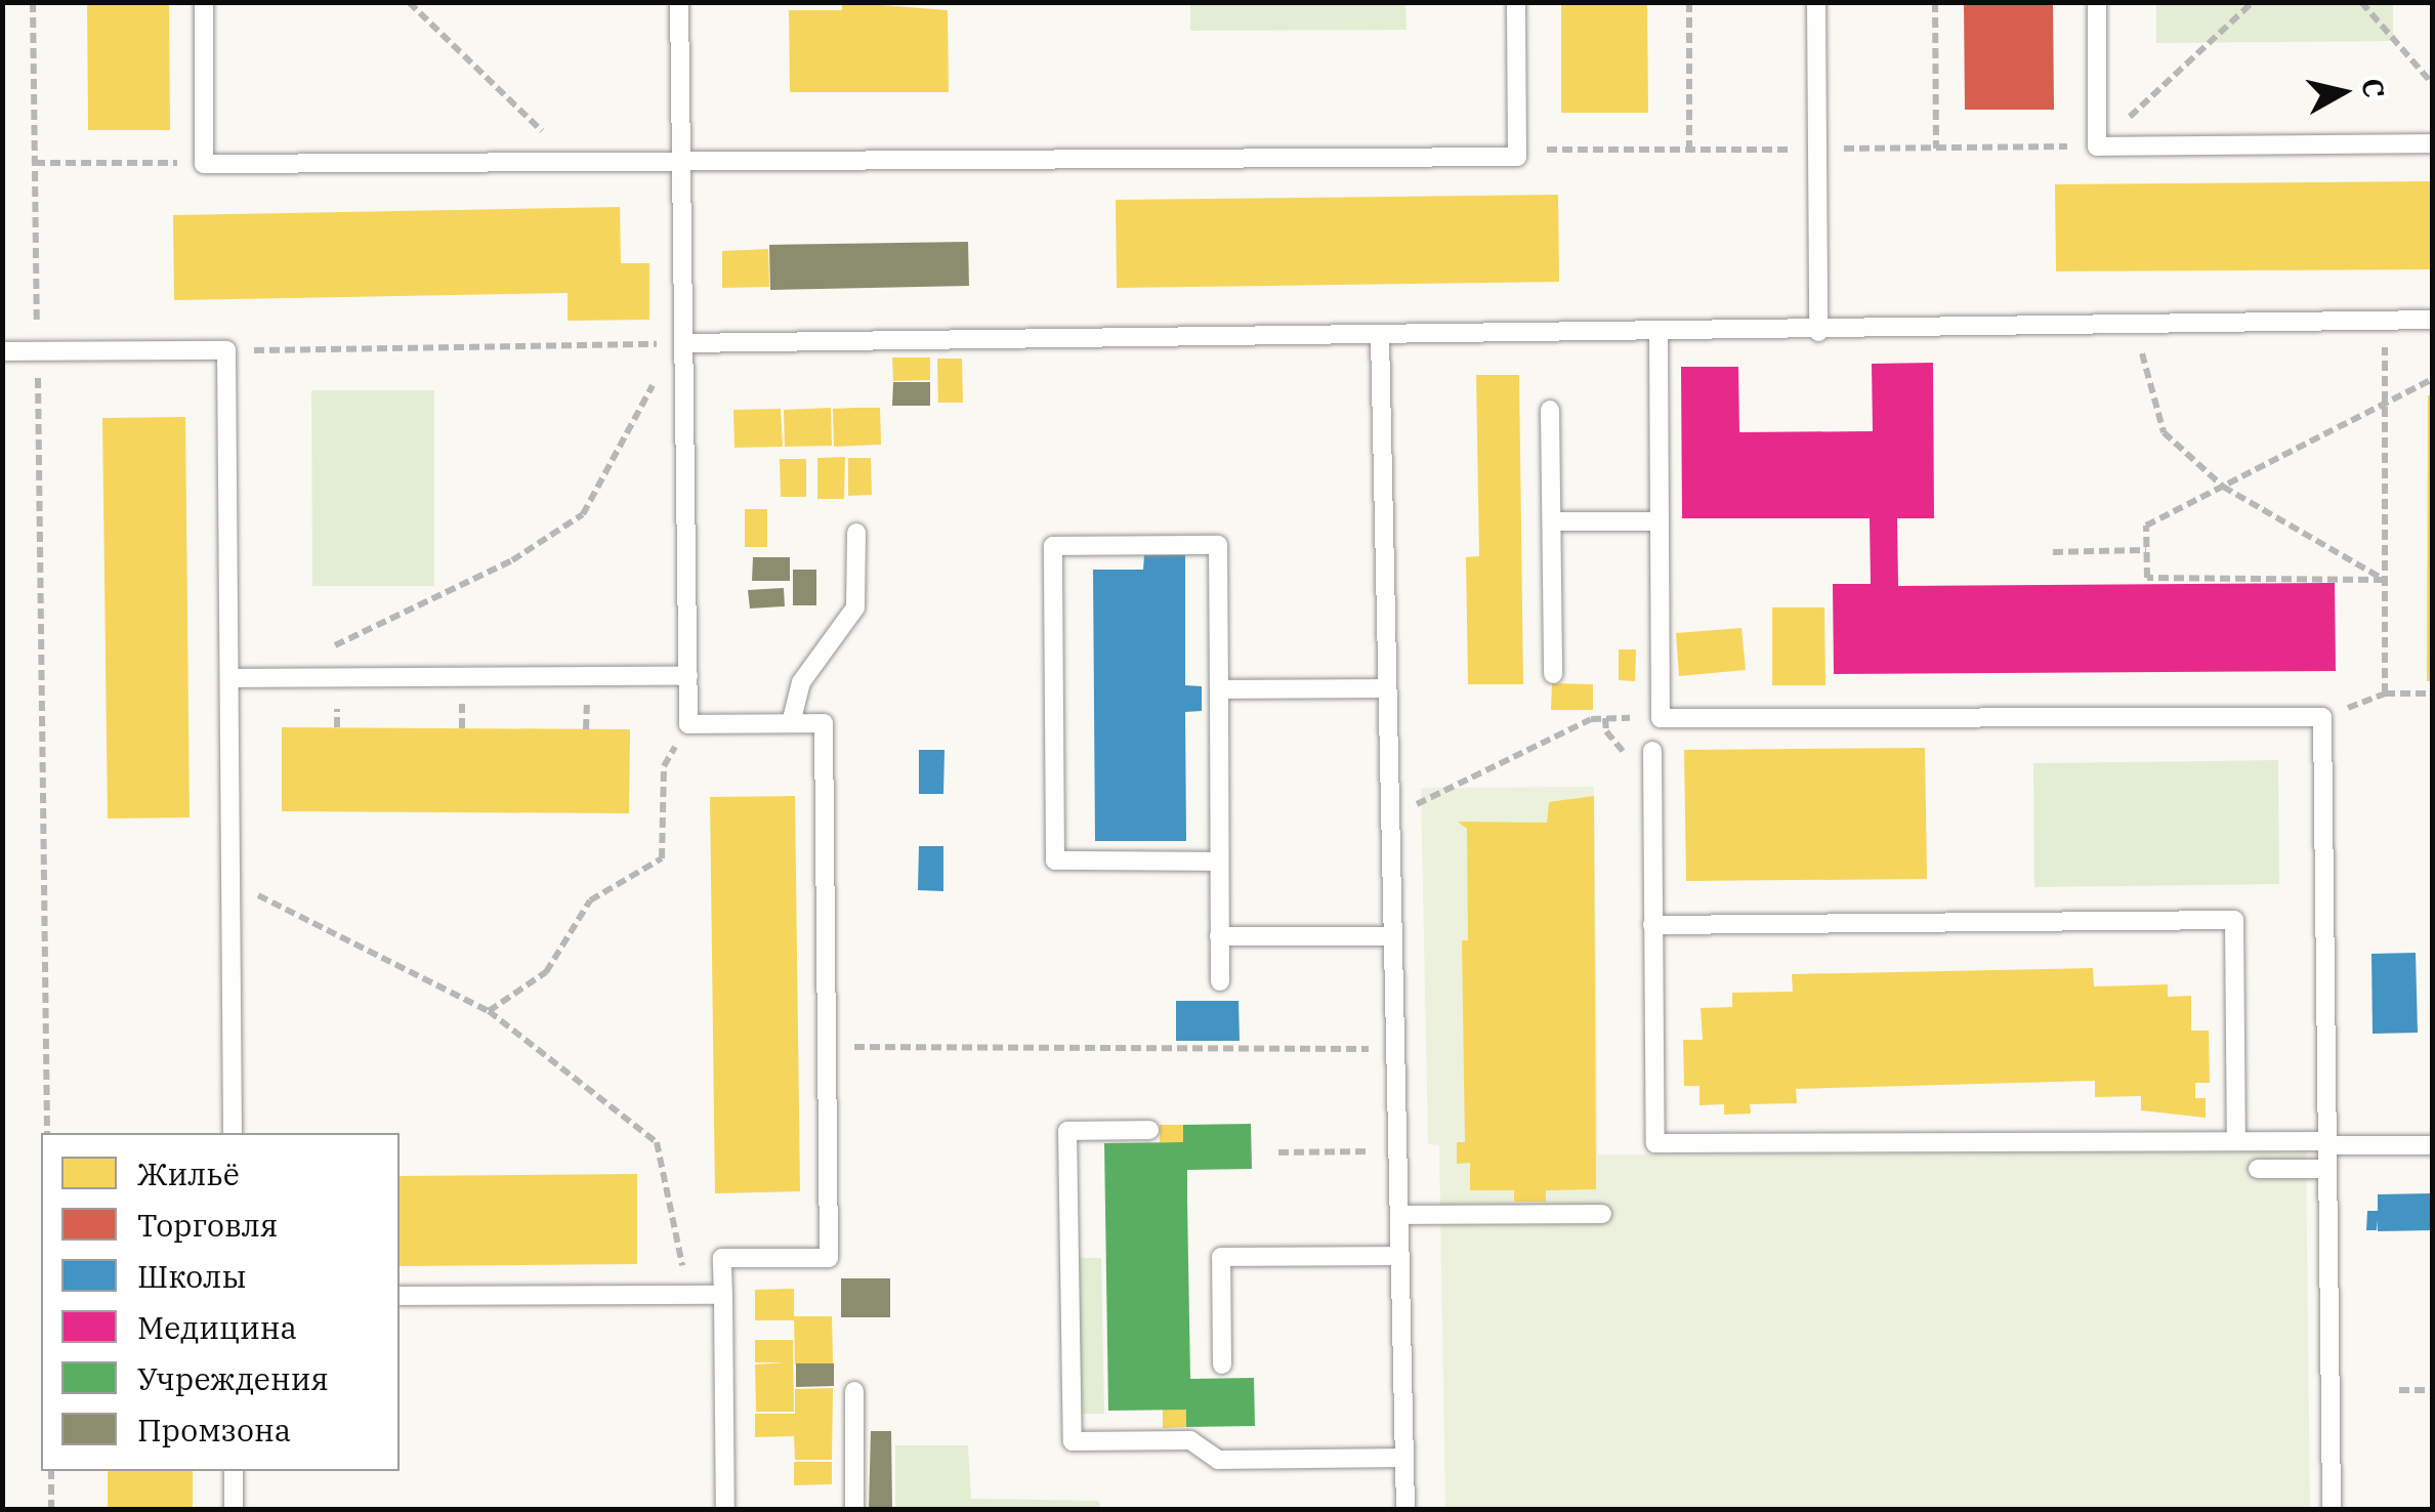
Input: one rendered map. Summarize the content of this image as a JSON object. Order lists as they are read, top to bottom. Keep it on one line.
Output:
{"legend":["Жильё","Торговля","Школы","Медицина","Учреждения","Промзона"],"north":"right"}
